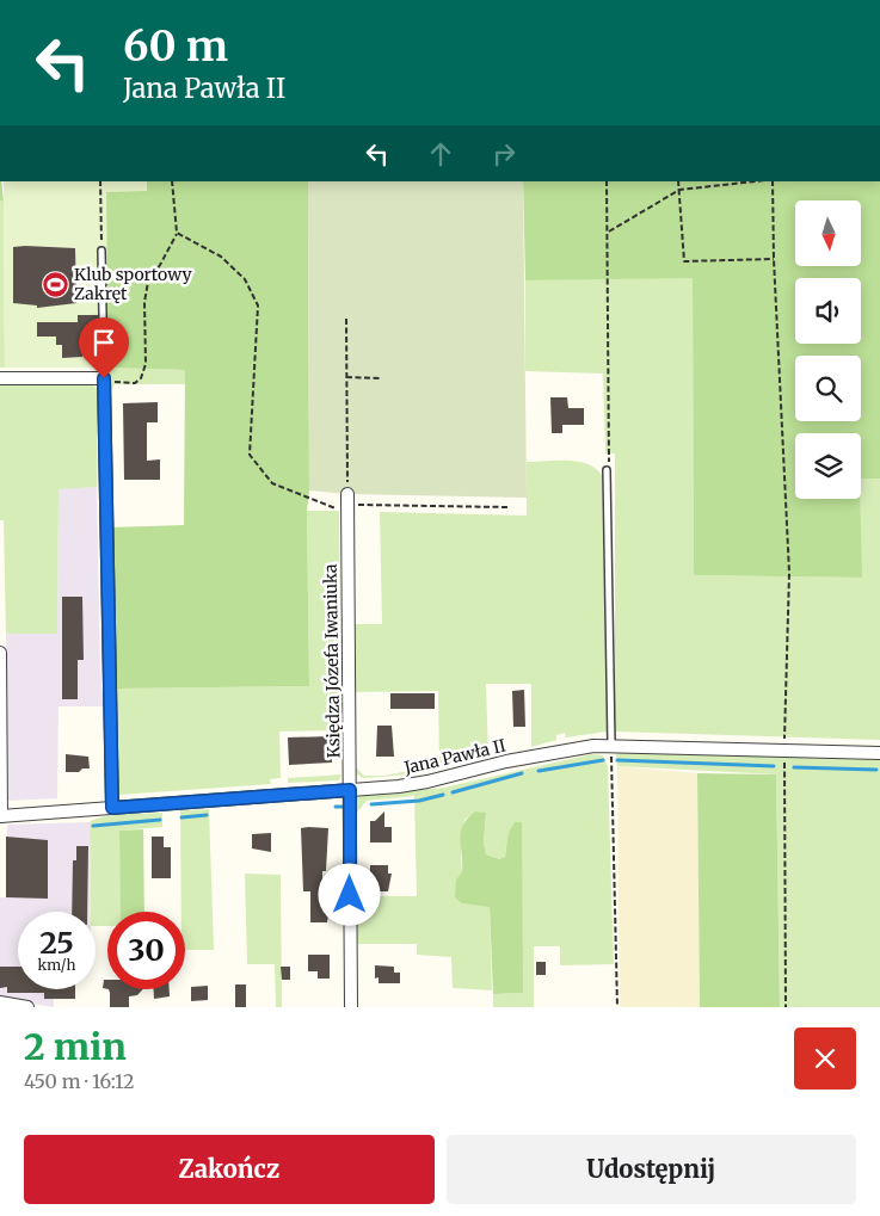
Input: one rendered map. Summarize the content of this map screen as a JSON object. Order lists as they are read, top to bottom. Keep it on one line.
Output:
{"streets":{"street":["Księdza Józefa Iwaniuka","Jana Pawła II"]},"crossings":[["Księdza Józefa Iwaniuka","Jana Pawła II"]],"places":{"sports":["Klub sportowy Zakręt"]},"north":"bottom","page":{"turn":["60 m","Jana Pawła II"],"speed":"25 km/h","limit":"30","heading":["2 min","450 m · 16:12"],"buttons":["Zakończ","Udostępnij"]}}
